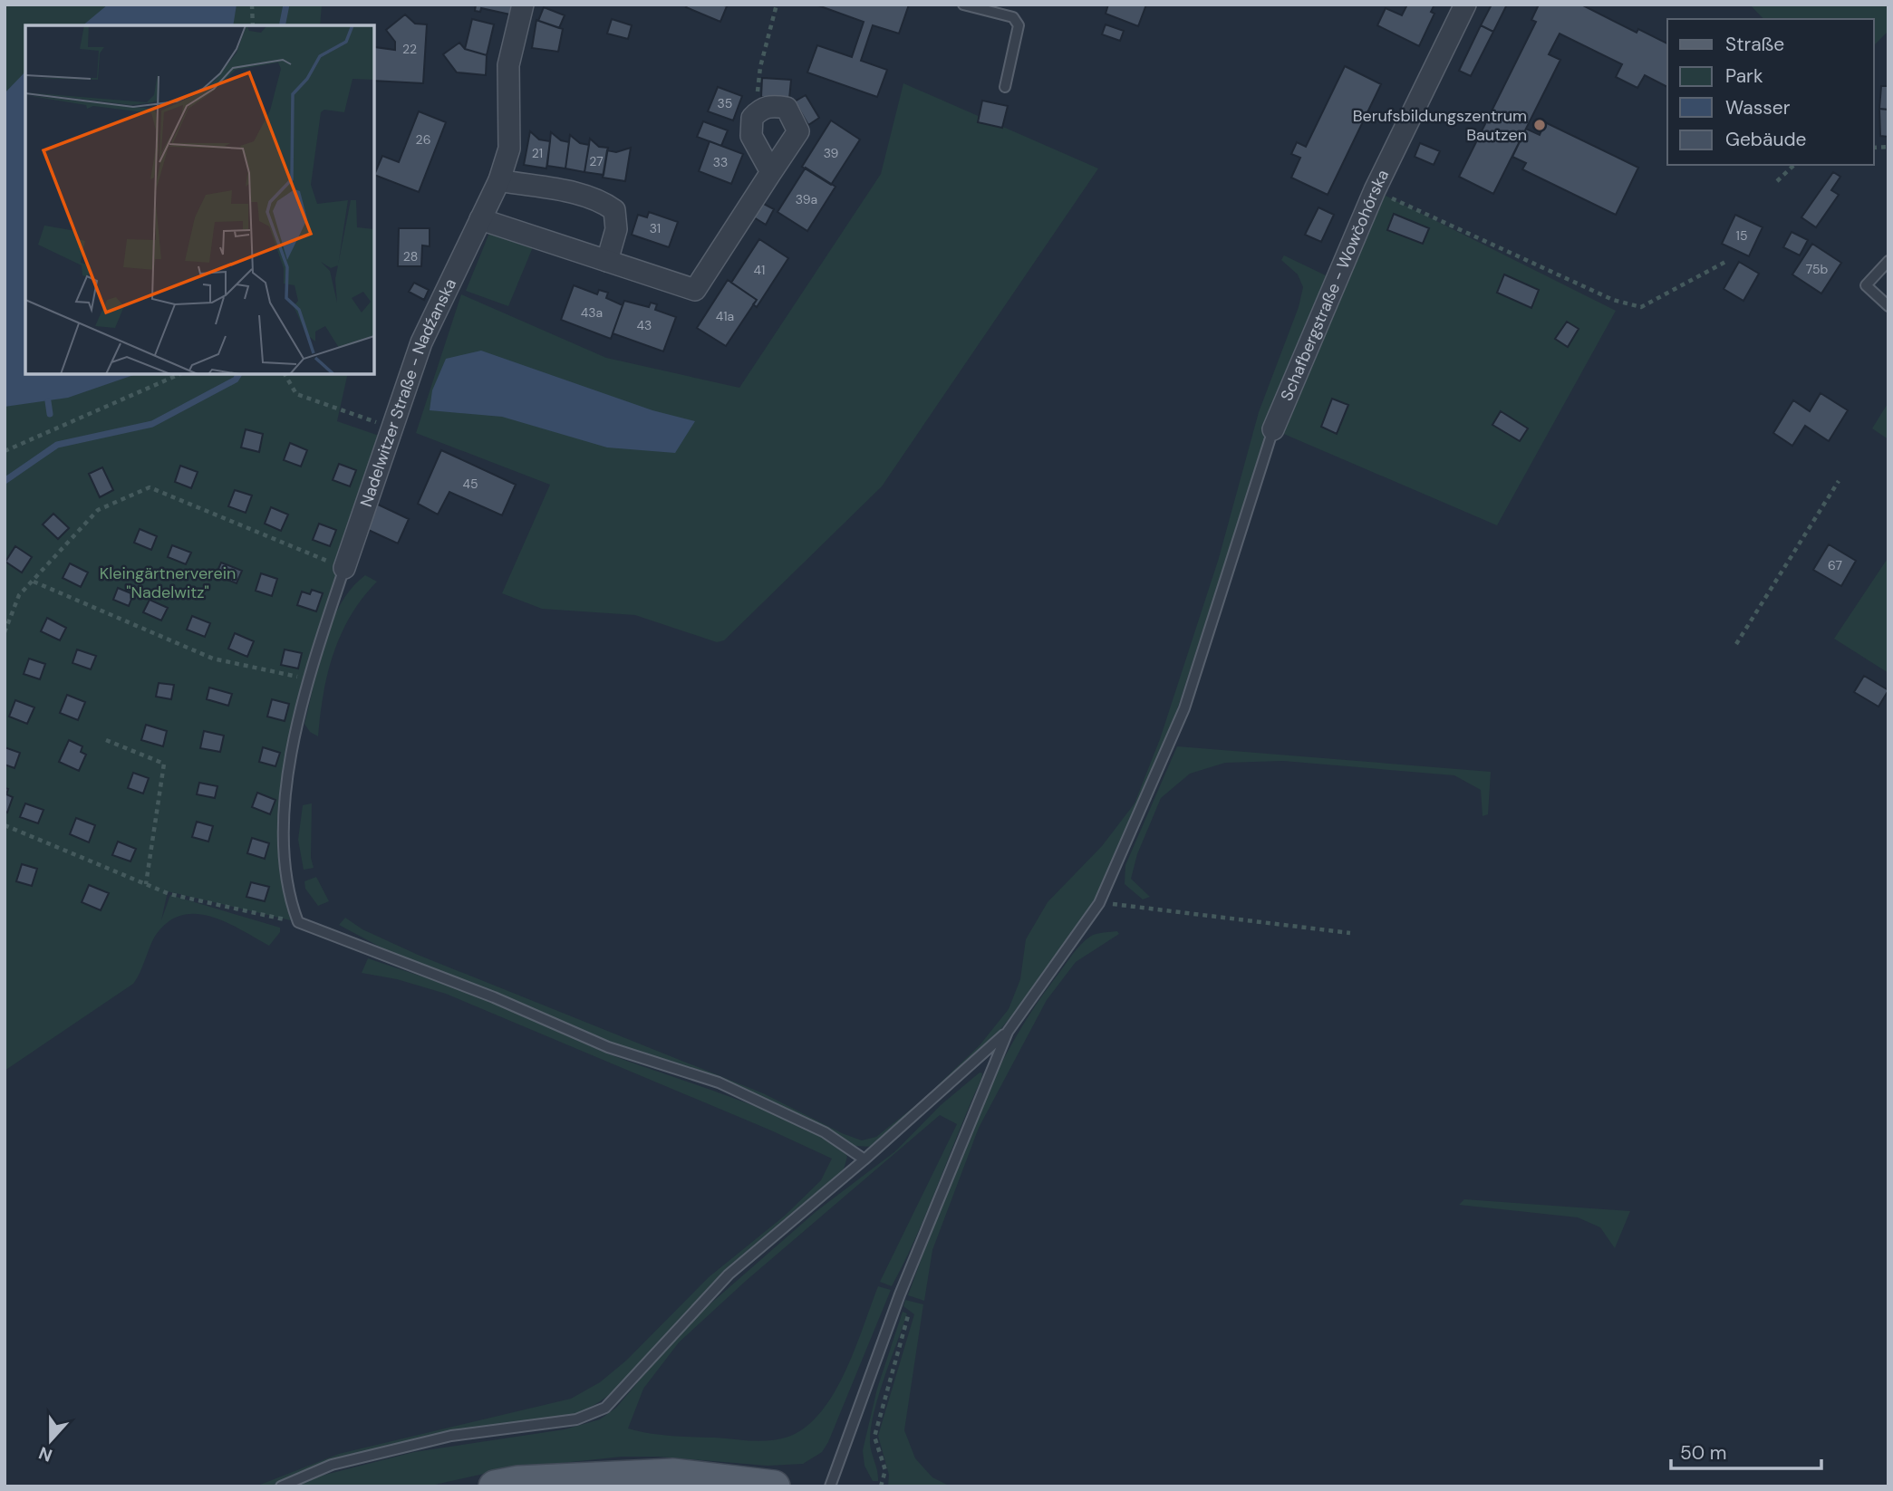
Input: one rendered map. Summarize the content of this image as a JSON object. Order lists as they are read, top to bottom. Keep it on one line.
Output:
{"streets":{"street":["Schafbergstraße - Wowčohórska","Nadelwitzer Straße - Nadźanska"]},"parks":["Kleingärtnerverein \"Nadelwitz\""],"places":["Berufsbildungszentrum Bautzen"],"house_numbers":["22","35","26","21","39","27","33","39a","31","15","28","75b","41","43a","41a","43","45","67"],"legend":["Straße","Park","Wasser","Gebäude"],"scale_bar":"50 m","north":"bottom"}
